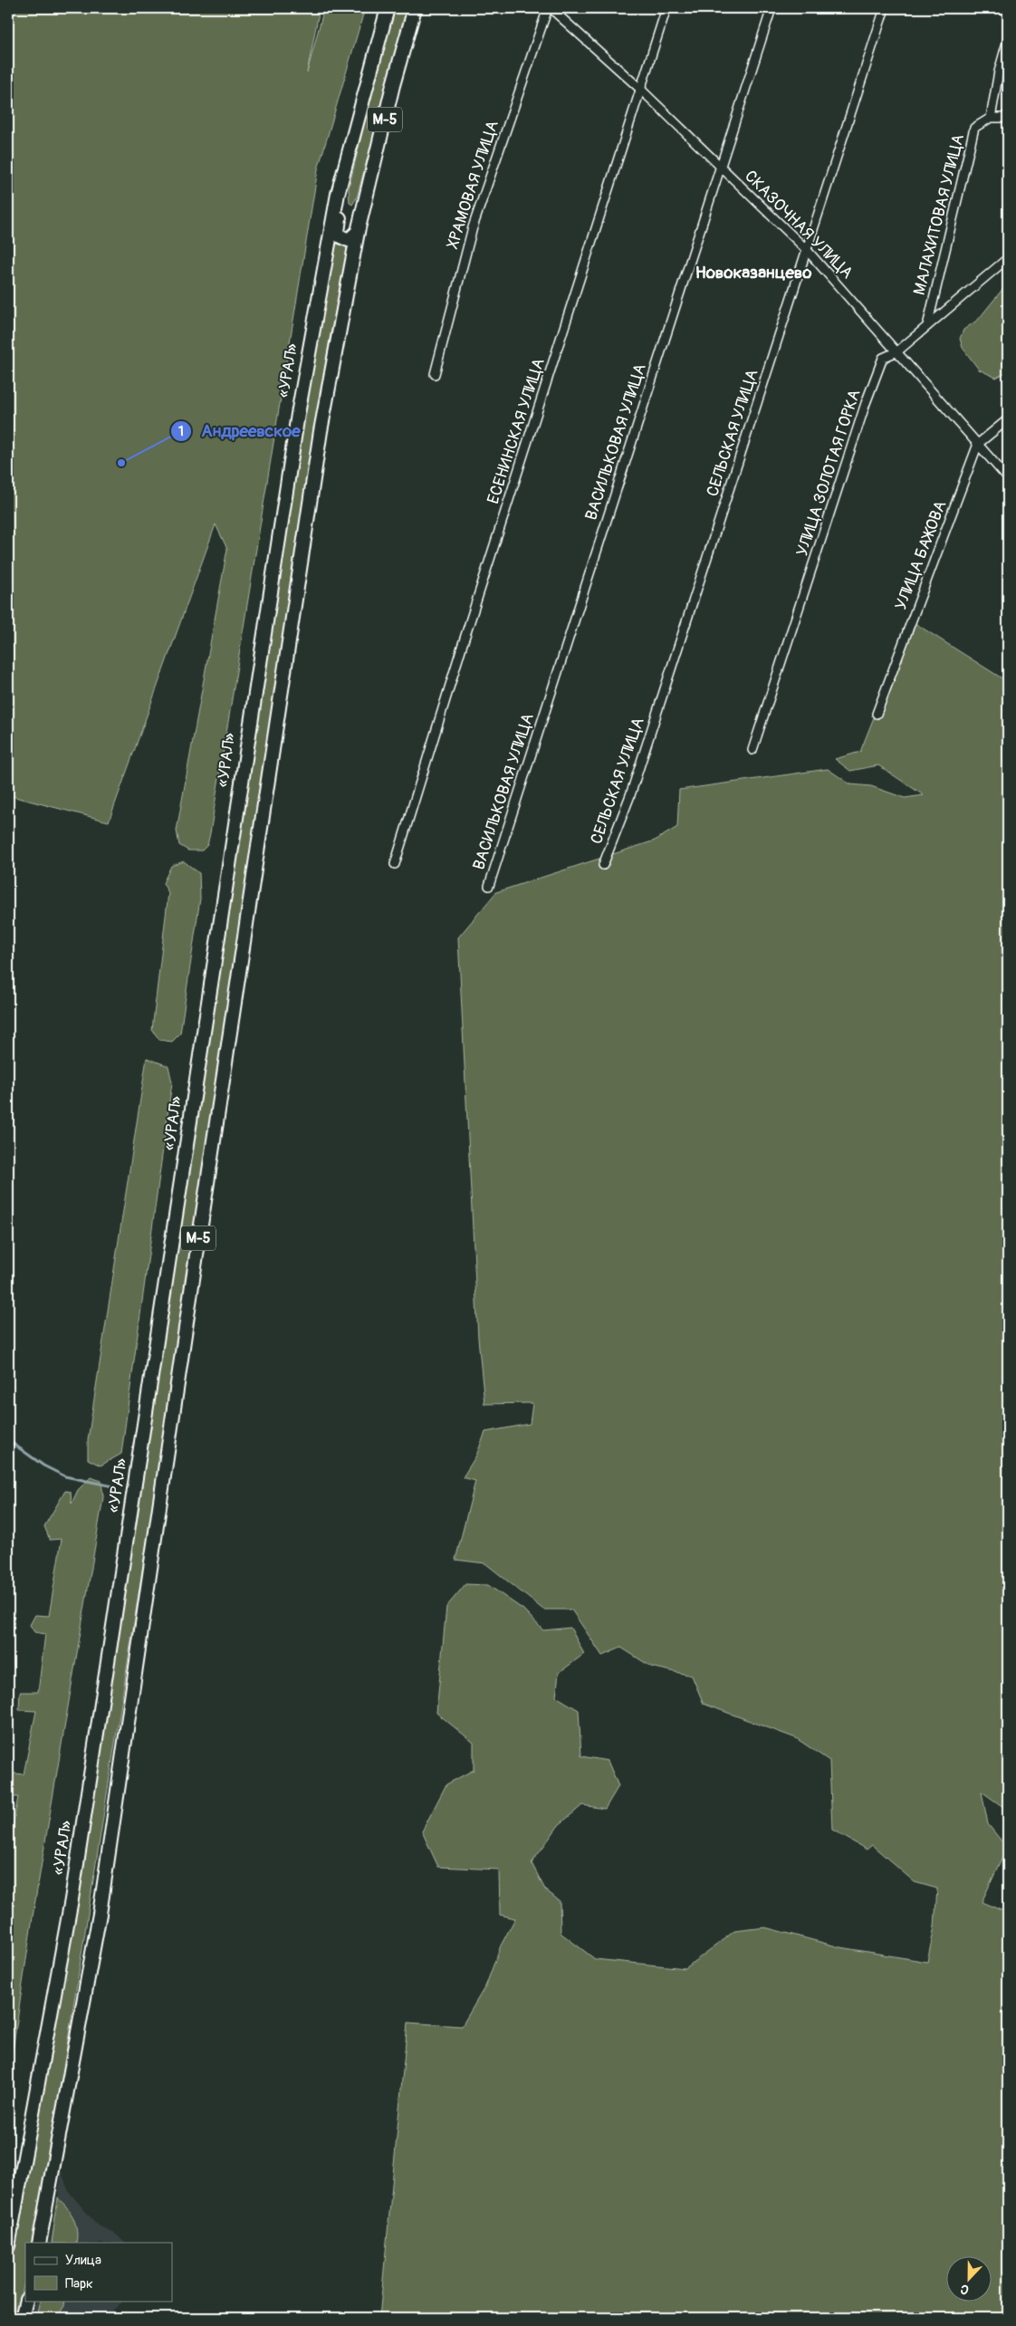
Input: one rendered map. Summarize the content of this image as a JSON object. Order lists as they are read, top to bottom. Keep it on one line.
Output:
{"streets":{"main road":["М-5","«УРАЛ»"],"street":["ХРАМОВАЯ УЛИЦА","МАЛАХИТОВАЯ УЛИЦА","СКАЗОЧНАЯ УЛИЦА","ЕСЕНИНСКАЯ УЛИЦА","СЕЛЬСКАЯ УЛИЦА","ВАСИЛЬКОВАЯ УЛИЦА","УЛИЦА ЗОЛОТАЯ ГОРКА","УЛИЦА БАЖОВА"]},"crossings":[["ХРАМОВАЯ УЛИЦА","СКАЗОЧНАЯ УЛИЦА"],["МАЛАХИТОВАЯ УЛИЦА","УЛИЦА ЗОЛОТАЯ ГОРКА"],["СКАЗОЧНАЯ УЛИЦА","ЕСЕНИНСКАЯ УЛИЦА"],["СКАЗОЧНАЯ УЛИЦА","СЕЛЬСКАЯ УЛИЦА"],["СКАЗОЧНАЯ УЛИЦА","ВАСИЛЬКОВАЯ УЛИЦА"],["СКАЗОЧНАЯ УЛИЦА","УЛИЦА ЗОЛОТАЯ ГОРКА"],["СКАЗОЧНАЯ УЛИЦА","УЛИЦА БАЖОВА"]],"districts":["Новоказанцево"],"places":["Андреевское"],"legend":["Улица","Парк"],"north":"bottom"}
